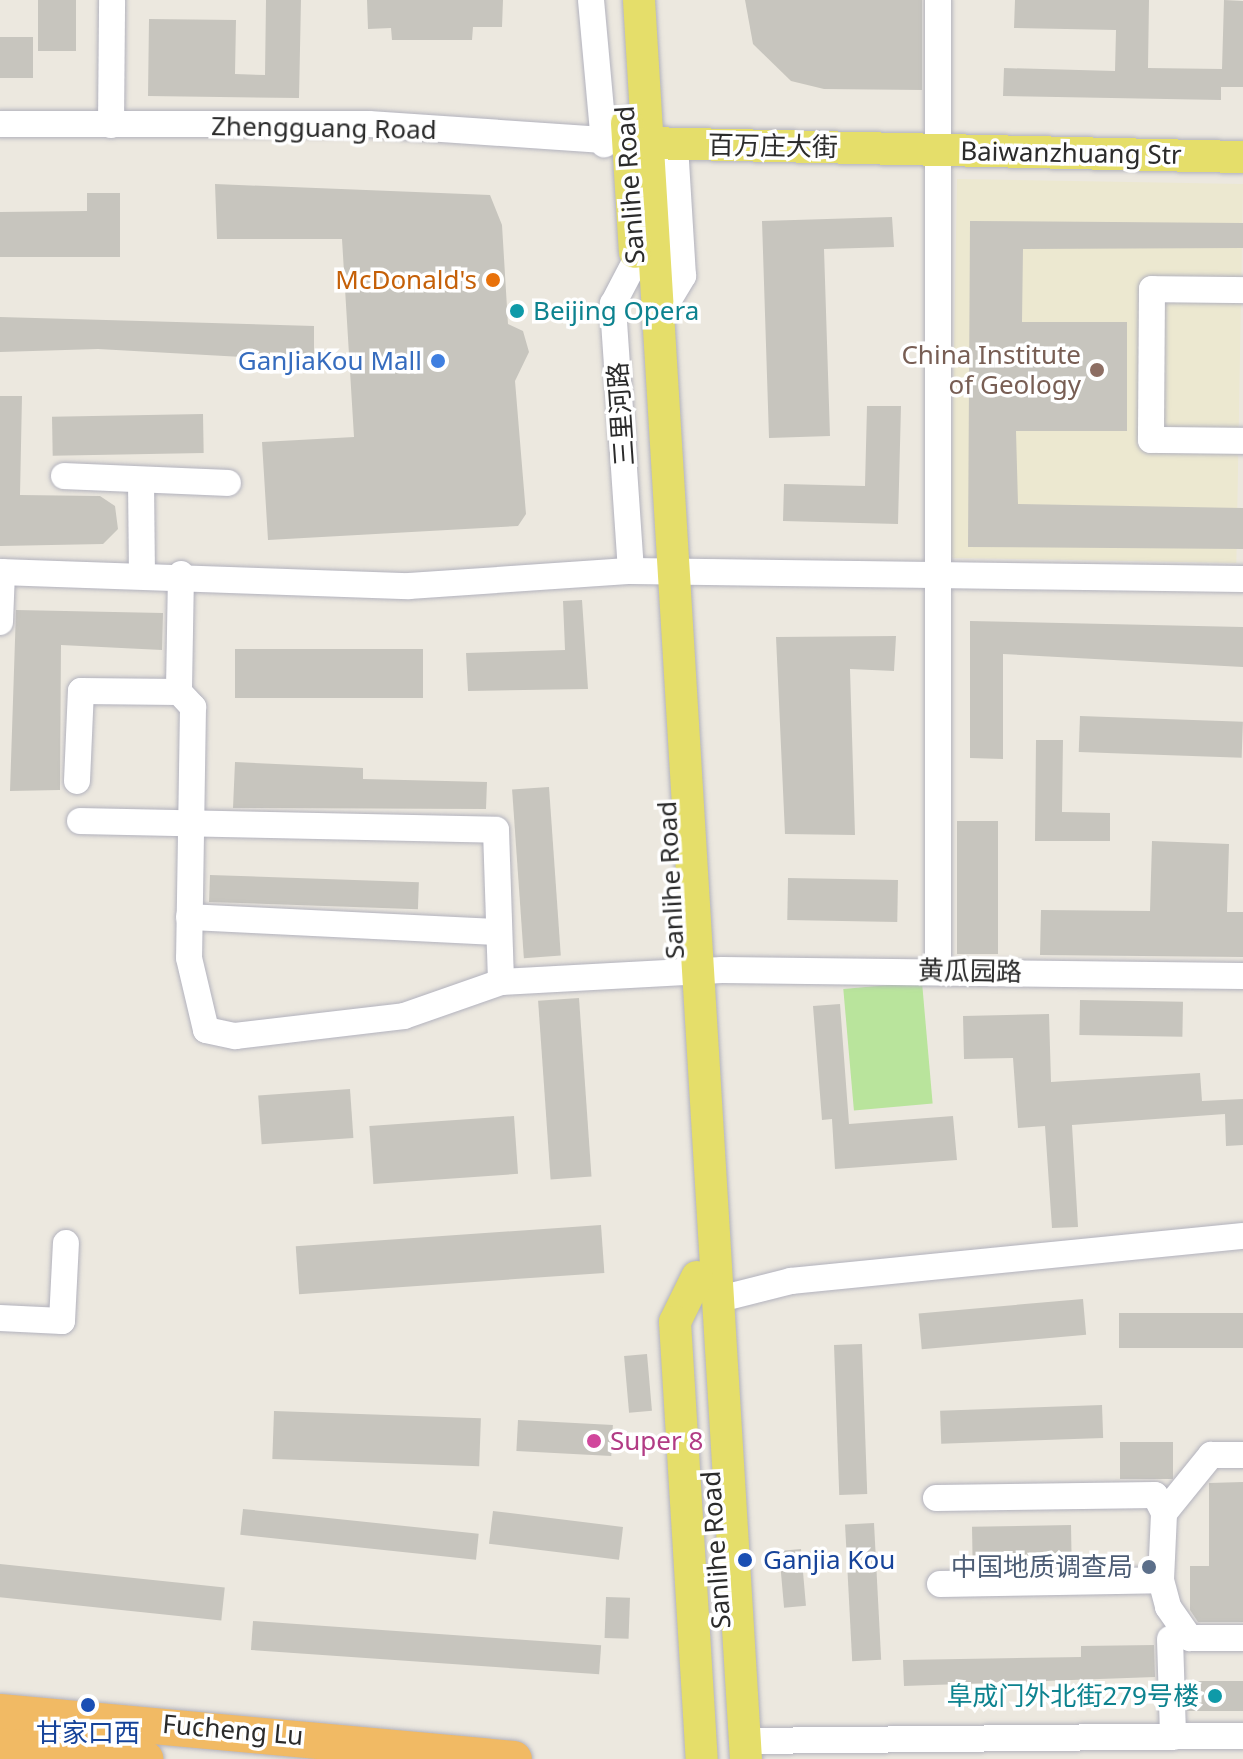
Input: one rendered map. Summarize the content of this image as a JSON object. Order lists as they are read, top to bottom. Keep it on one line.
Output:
{"streets":{"highway":["Fucheng Lu"],"main road":["Baiwanzhuang Str","Sanlihe Road"],"street":["Zhengguang Road","黄瓜园路"]},"crossings":[["Zhengguang Road","Baiwanzhuang Str"],["Zhengguang Road","Sanlihe Road"],["Baiwanzhuang Str","Sanlihe Road"],["Sanlihe Road","黄瓜园路"]],"places":["McDonald's","Beijing Opera","GanJiaKou Mall","China Institute of Geology","Super 8","Ganjia Kou","中国地质调查局","阜成门外北街279号楼","甘家口西"]}
